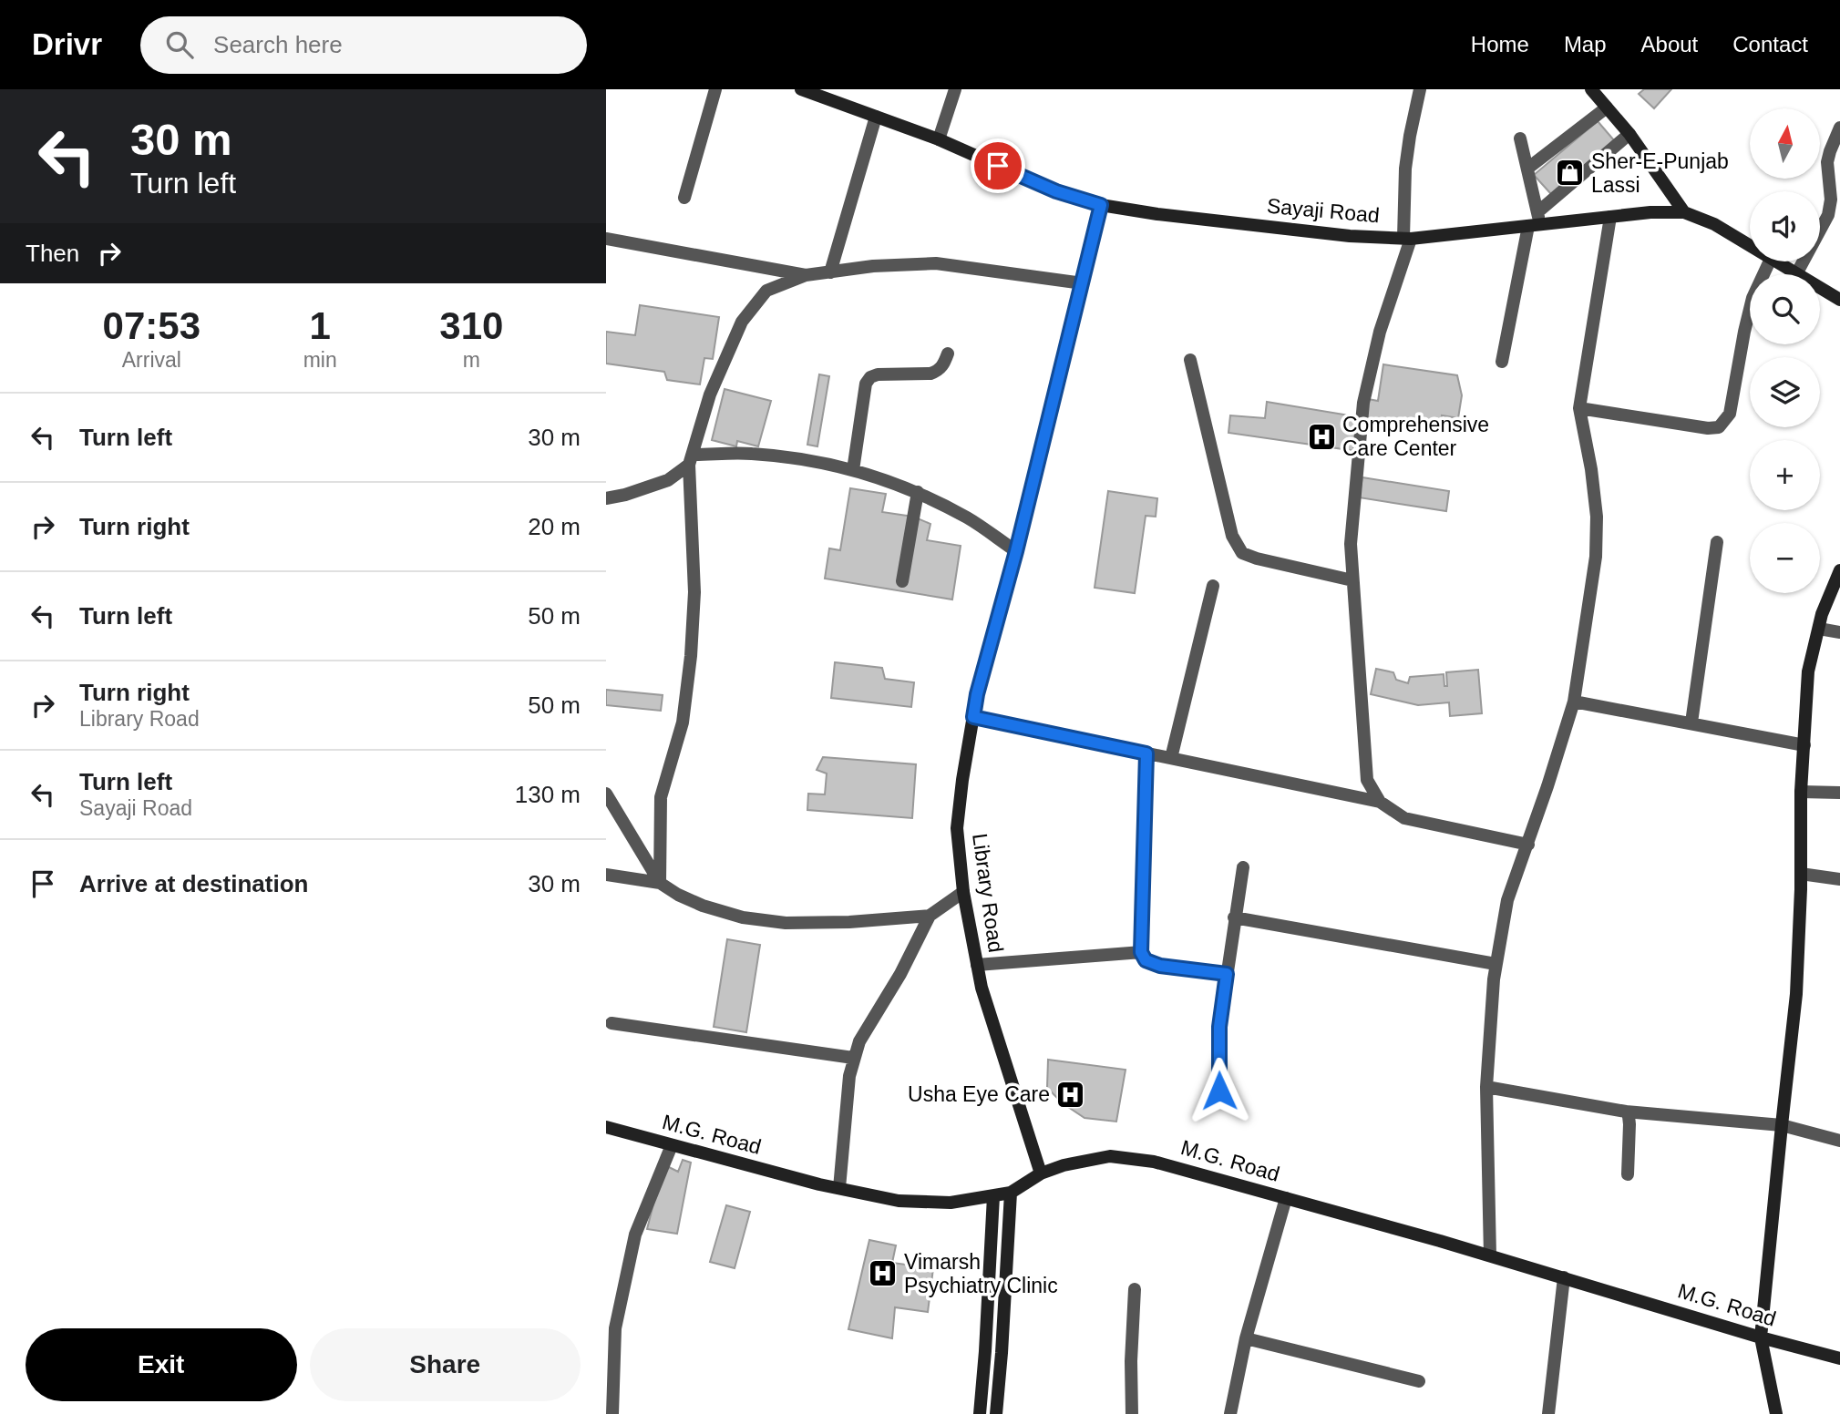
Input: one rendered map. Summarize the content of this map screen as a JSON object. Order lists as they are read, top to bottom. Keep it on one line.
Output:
{"streets":{"street":["Sayaji Road","Library Road","M.G. Road"]},"crossings":[["Sayaji Road","Library Road"],["Library Road","M.G. Road"]],"places":{"shop":["Sher-E-Punjab Lassi"],"hospital":["Comprehensive Care Center","Usha Eye Care","Vimarsh Psychiatry Clinic"]},"north":"top","page":{"header":"Drivr","search":"Search here","nav":["Home","Map","About","Contact"],"turn":["30 m","Turn left"],"map_buttons":["+","−"],"then":"Then","eta":["07:53","Arrival","1","min","310","m"],"list":[{"name":"Turn left","value":"30 m"},{"name":"Turn right","value":"20 m"},{"name":"Turn left","value":"50 m"},{"name":"Turn right","note":"Library Road","value":"50 m"},{"name":"Turn left","note":"Sayaji Road","value":"130 m"},{"name":"Arrive at destination","value":"30 m"}],"buttons":["Exit","Share"]}}
